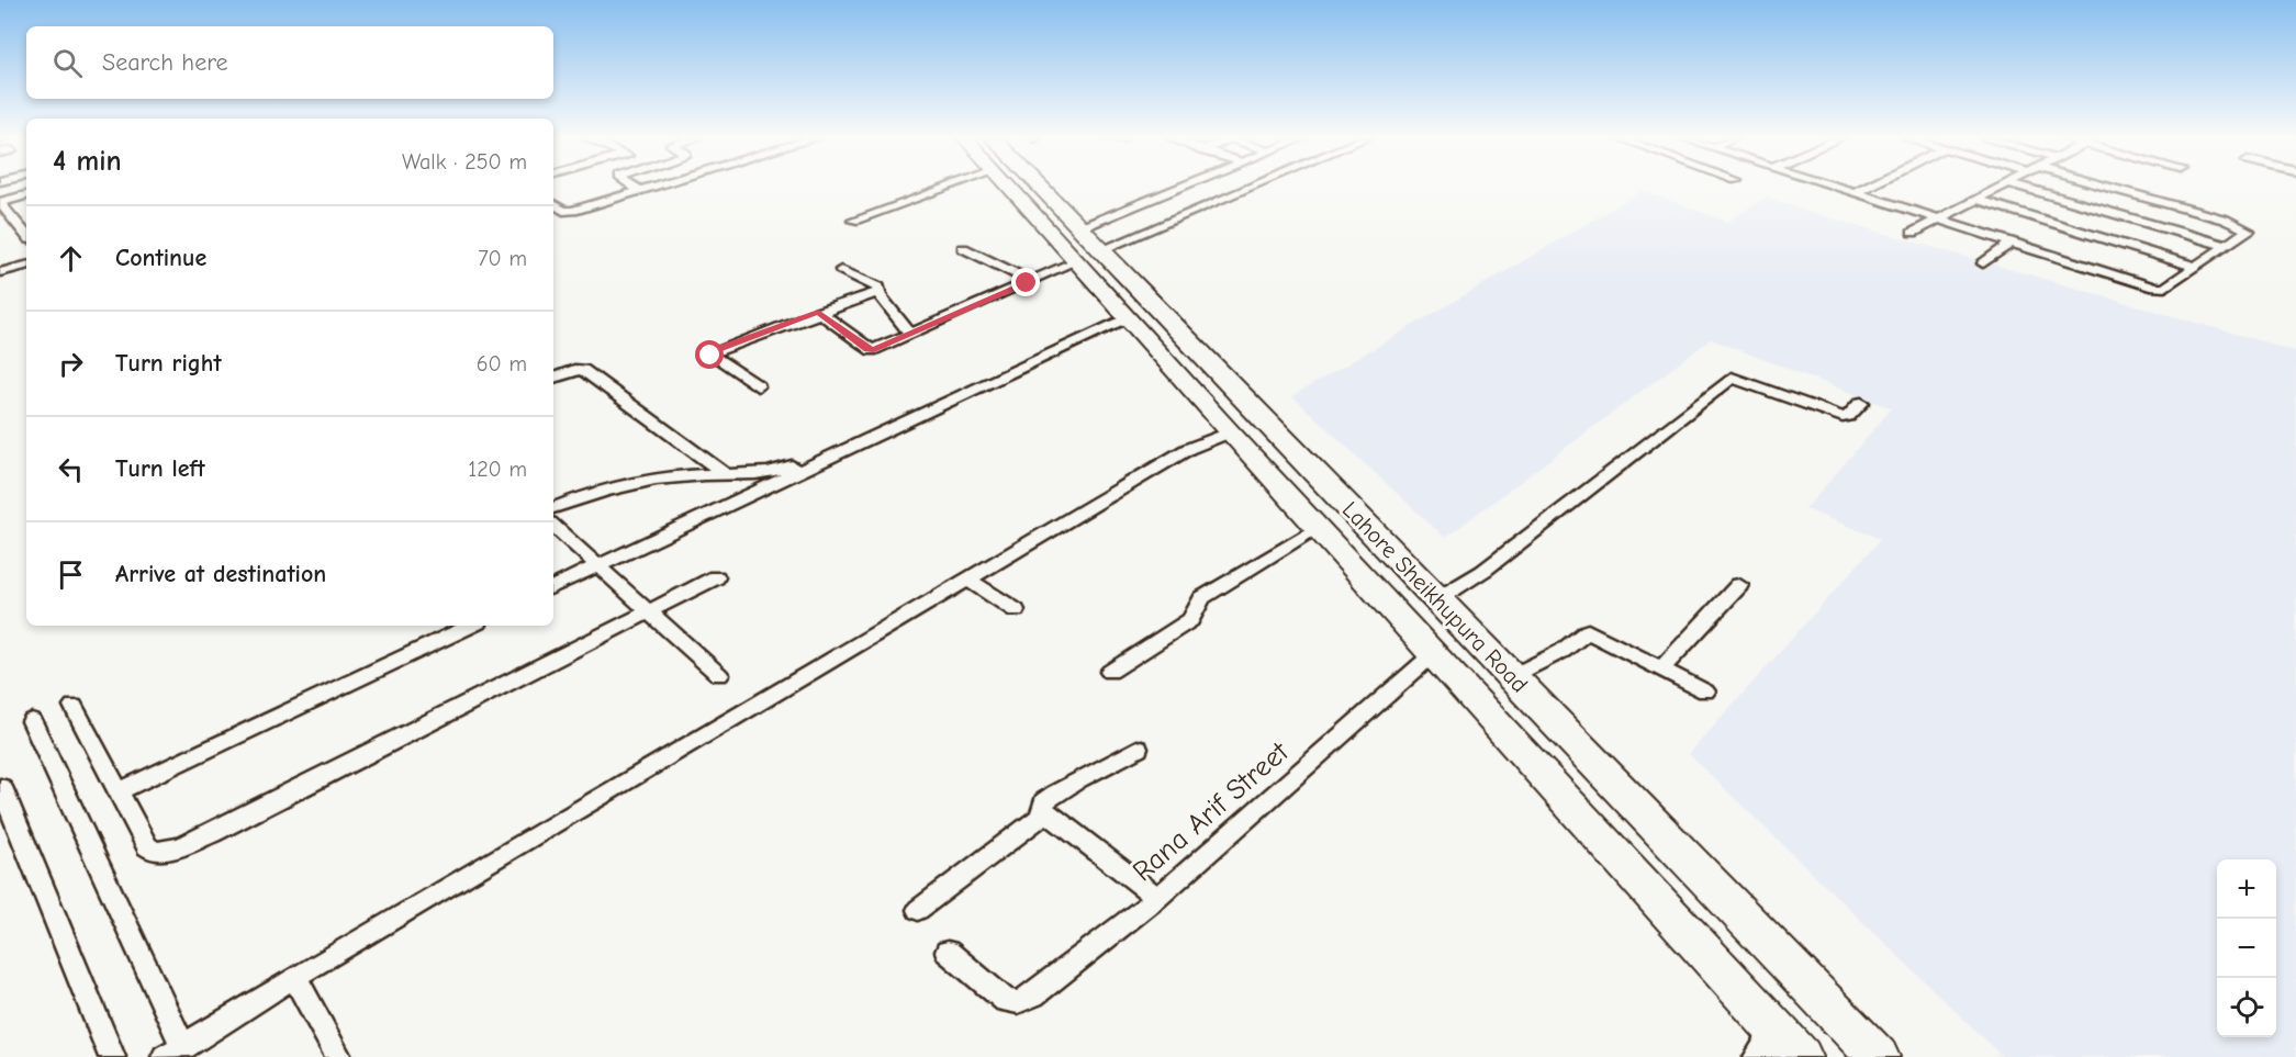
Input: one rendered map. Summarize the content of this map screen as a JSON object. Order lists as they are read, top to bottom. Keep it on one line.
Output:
{"streets":{"highway":["Lahore Sheikhupura Road"],"street":["Rana Arif Street"]},"crossings":[["Lahore Sheikhupura Road","Rana Arif Street"]],"page":{"search":"Search here","heading":["4 min","Walk · 250 m"],"list":[["Continue","70 m"],["Turn right","60 m"],["Turn left","120 m"],"Arrive at destination"],"map_buttons":["+","−"]}}
